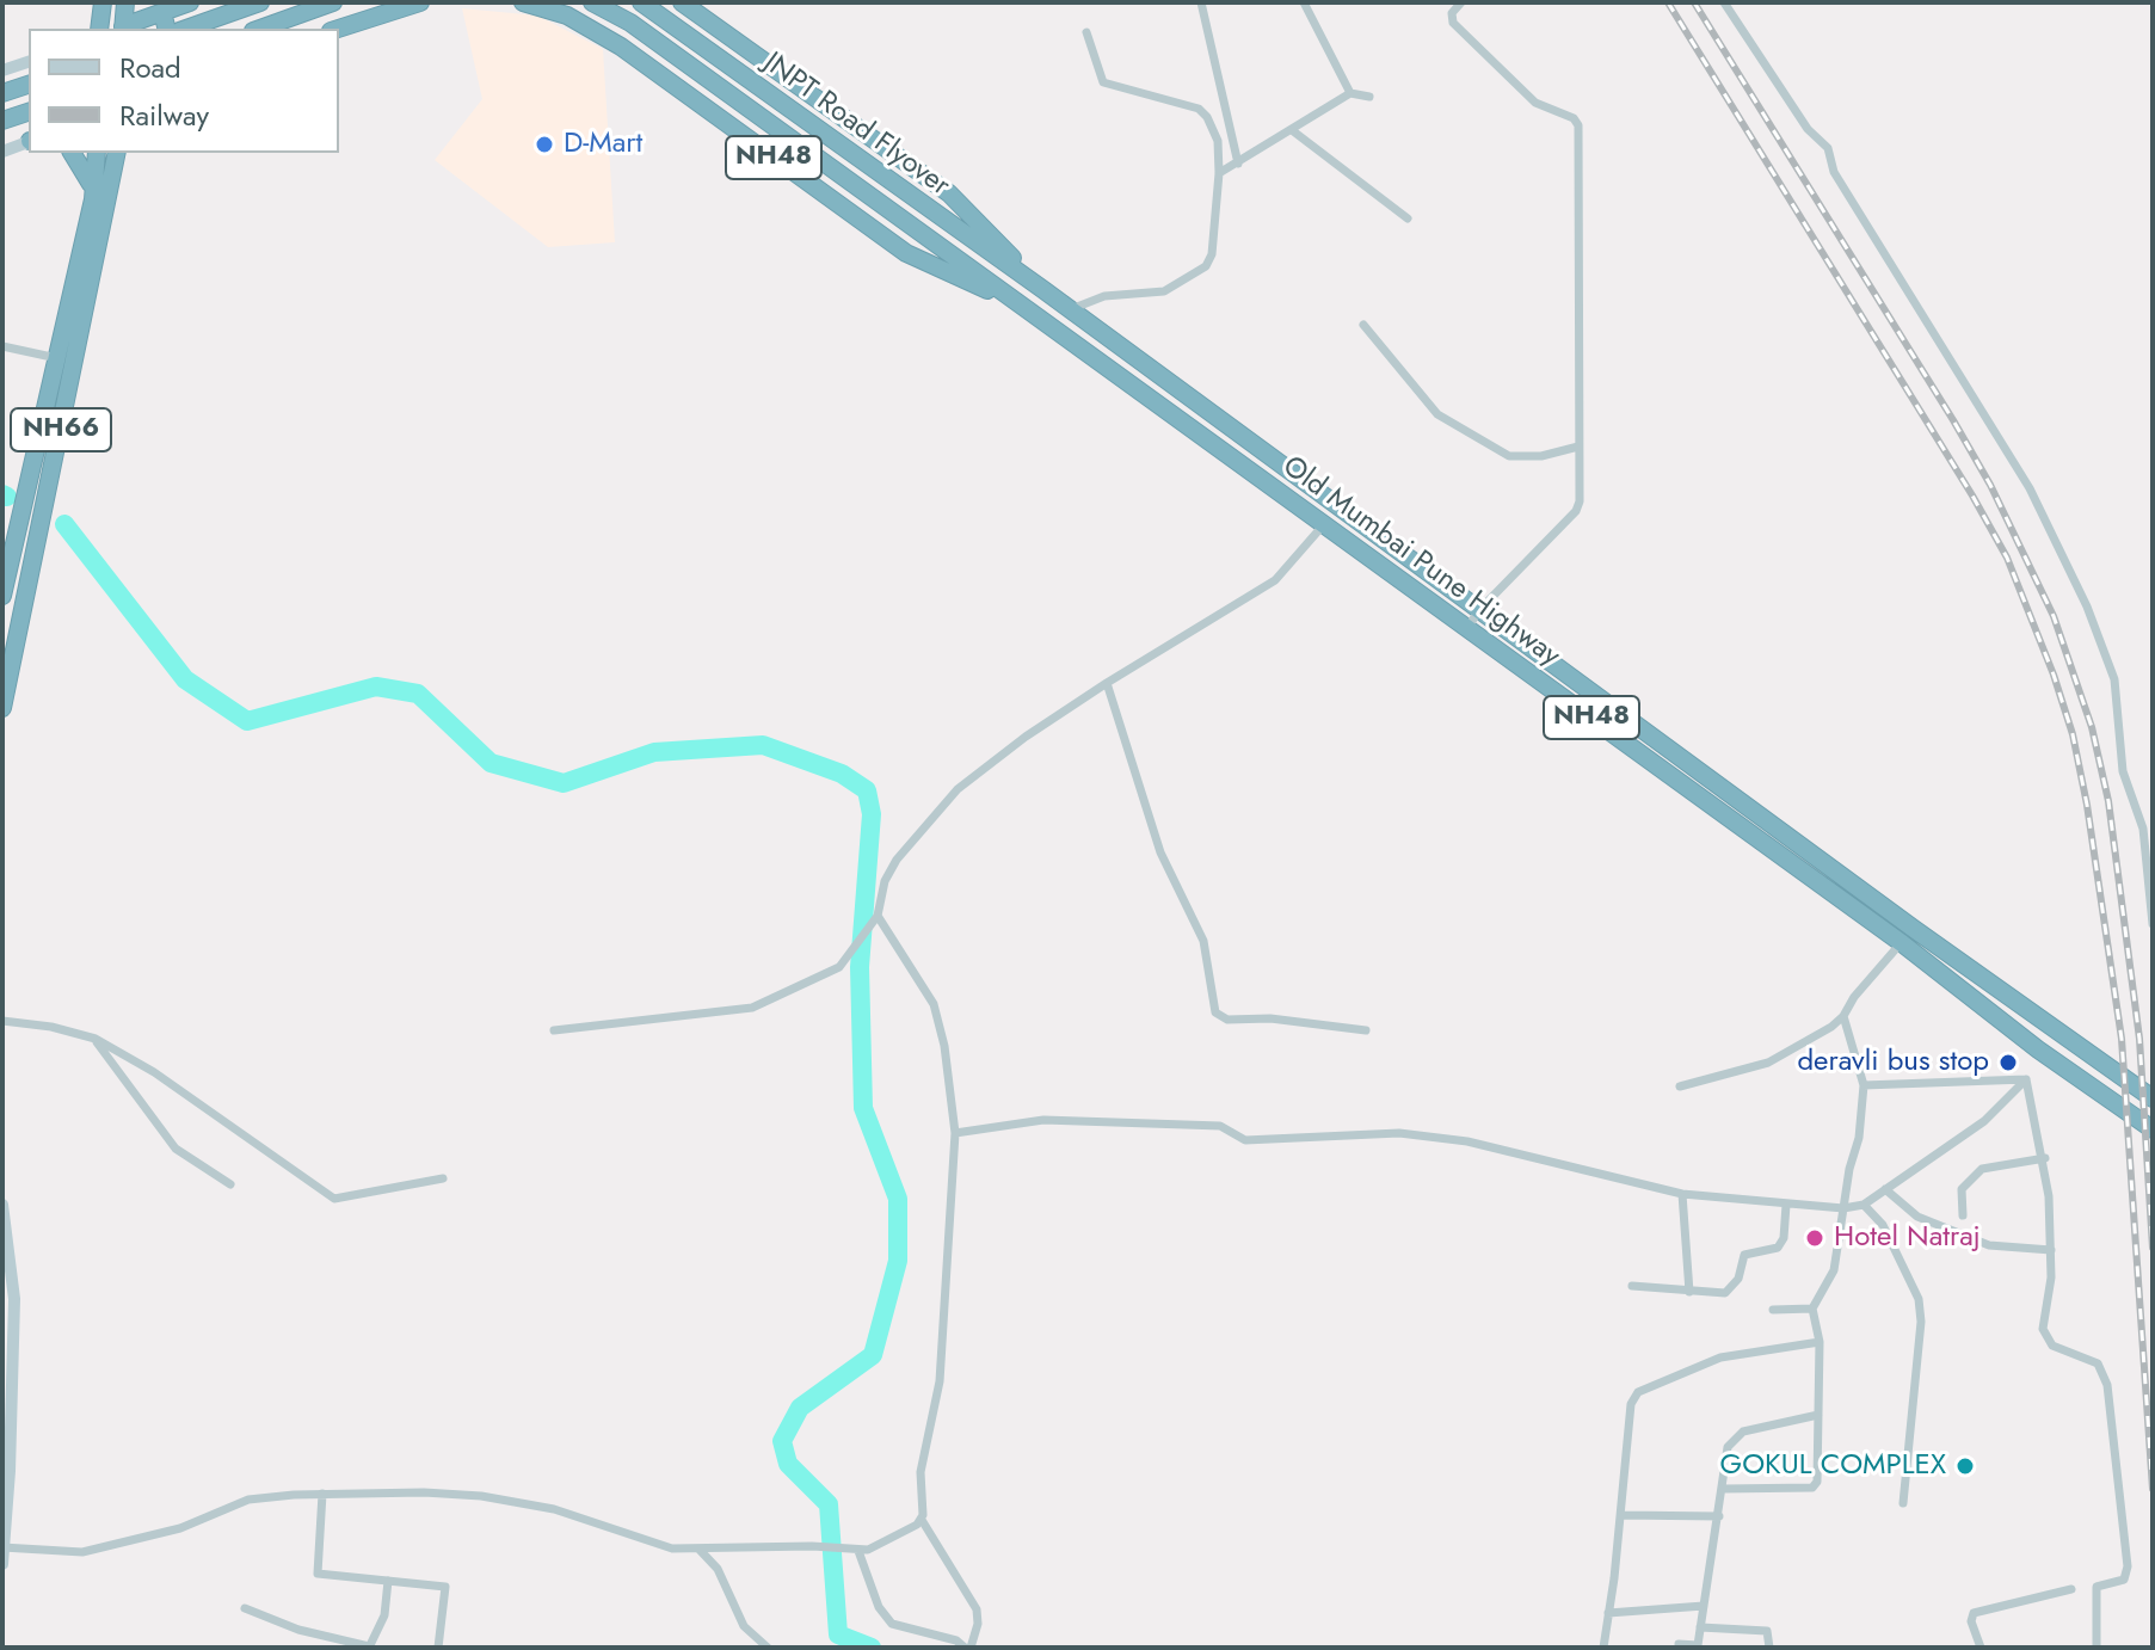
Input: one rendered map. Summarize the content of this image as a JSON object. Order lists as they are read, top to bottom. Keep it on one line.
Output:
{"streets":{"highway":["JNPT Road Flyover","NH48","NH66","Old Mumbai Pune Highway"]},"crossings":[["JNPT Road Flyover","NH48"],["JNPT Road Flyover","Old Mumbai Pune Highway"],["NH48","Old Mumbai Pune Highway"]],"places":["D-Mart","deravli bus stop","Hotel Natraj","GOKUL COMPLEX"],"legend":["Road","Railway"]}
